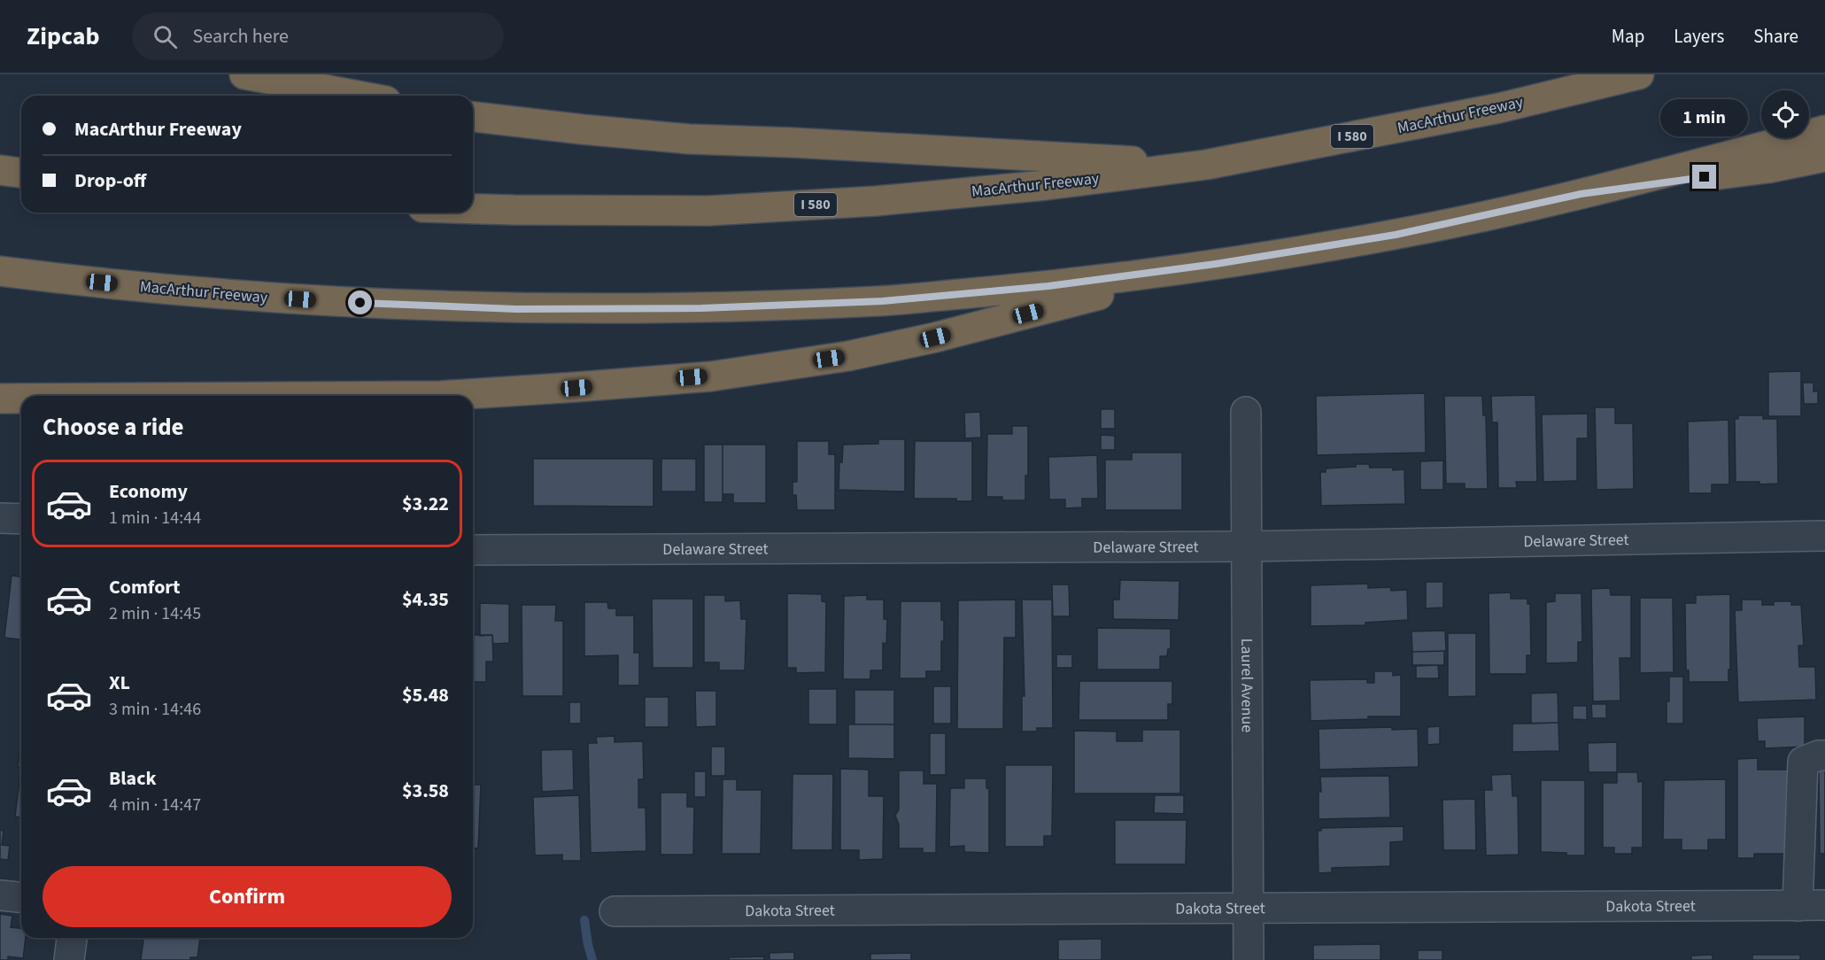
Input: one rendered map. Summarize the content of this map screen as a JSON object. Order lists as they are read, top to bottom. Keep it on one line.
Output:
{"streets":{"highway":["MacArthur Freeway","I 580"],"street":["Delaware Street","Laurel Avenue","Dakota Street"]},"crossings":[["Delaware Street","Laurel Avenue"],["Laurel Avenue","Dakota Street"]],"page":{"header":"Zipcab","search":"Search here","nav":["Map","Layers","Share"],"banner":["MacArthur Freeway","Drop-off"],"bubble":"1 min","heading":"Choose a ride","list":[{"name":"Economy","note":"1 min · 14:44","value":"$3.22"},{"name":"Comfort","note":"2 min · 14:45","value":"$4.35"},{"name":"XL","note":"3 min · 14:46","value":"$5.48"},{"name":"Black","note":"4 min · 14:47","value":"$3.58"}],"buttons":"Confirm"}}
